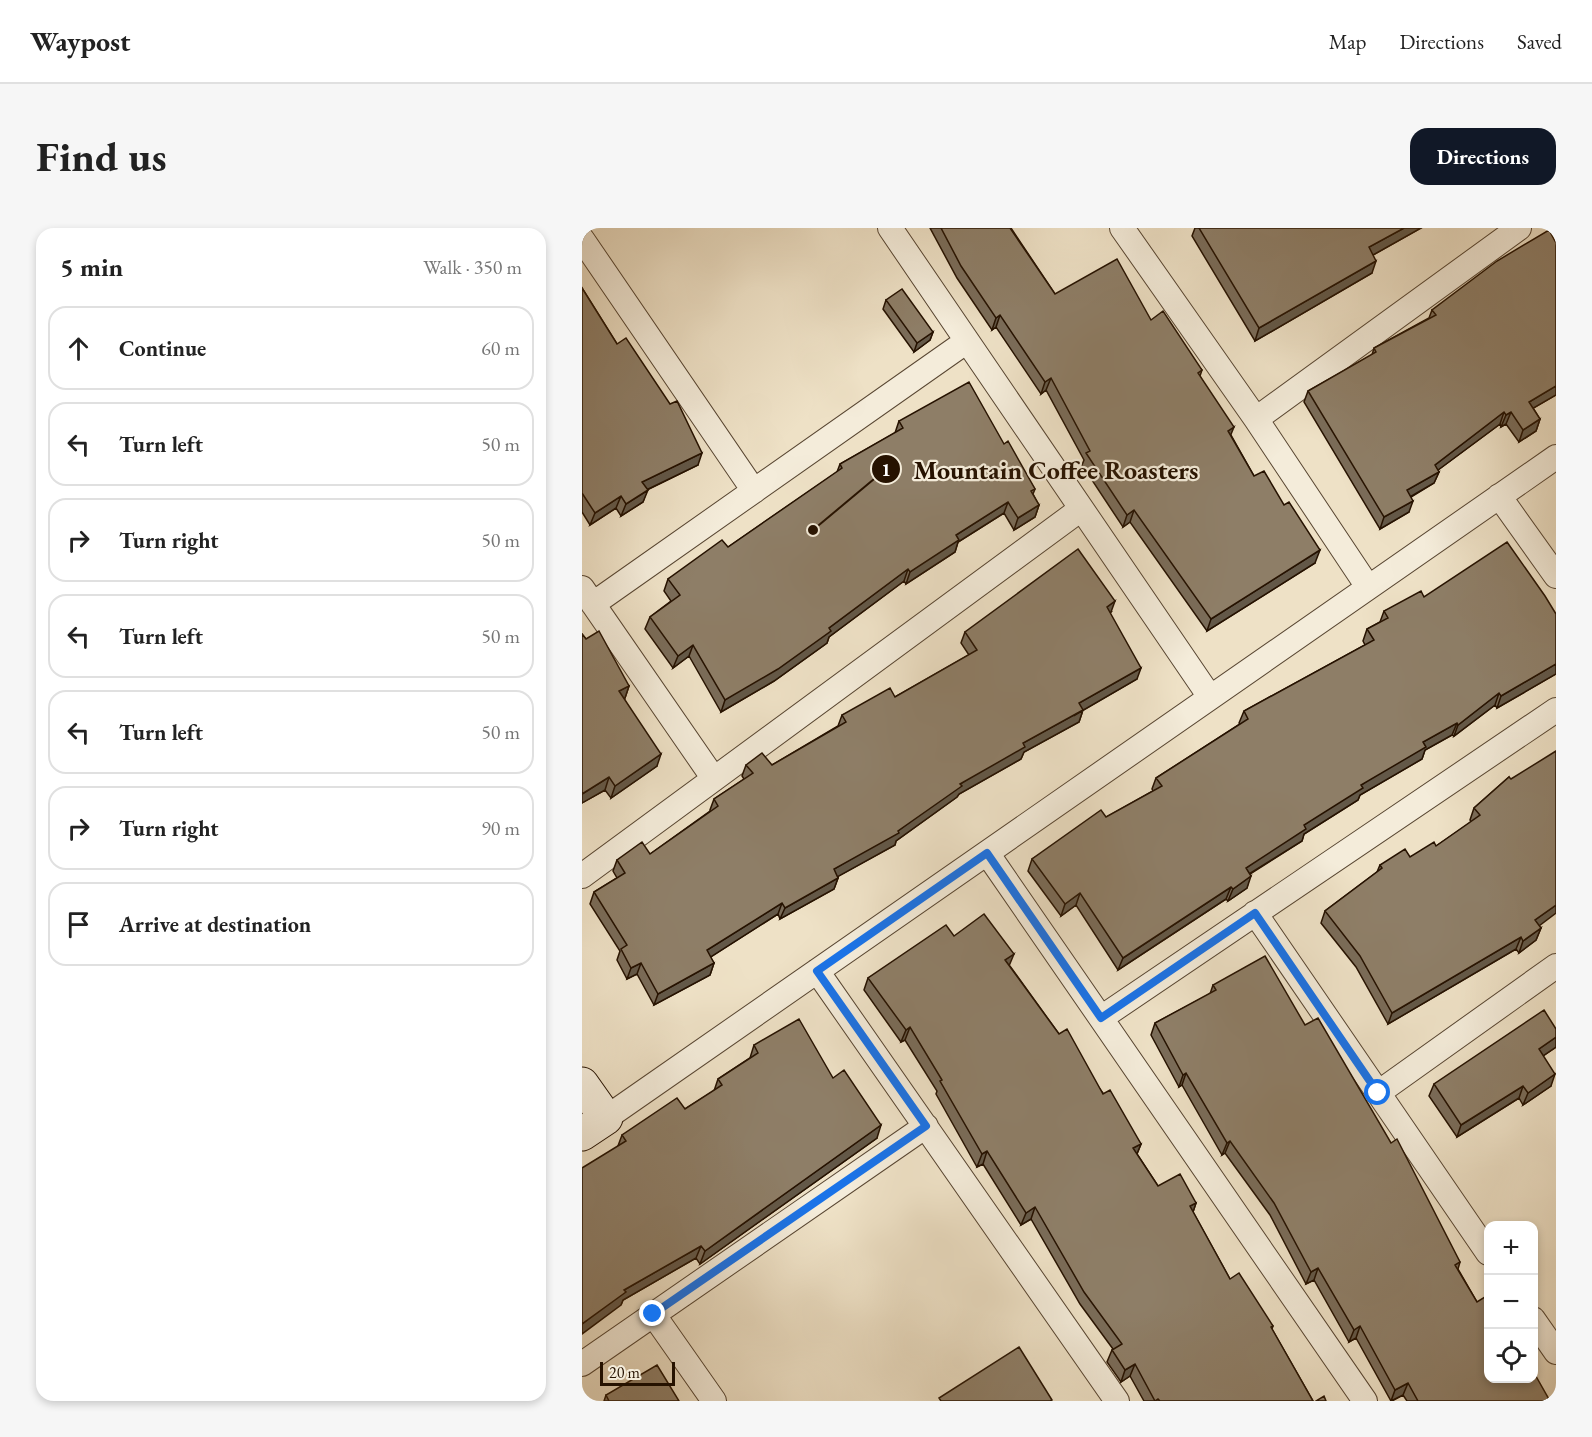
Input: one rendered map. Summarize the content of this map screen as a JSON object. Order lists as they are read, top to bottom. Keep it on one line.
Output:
{"places":["Mountain Coffee Roasters"],"scale_bar":"20 m","page":{"header":"Waypost","nav":["Map","Directions","Saved"],"buttons":"Directions","title":"Find us","heading":["5 min","Walk · 350 m"],"list":[["Continue","60 m"],["Turn left","50 m"],["Turn right","50 m"],["Turn left","50 m"],["Turn left","50 m"],["Turn right","90 m"],"Arrive at destination"],"map_buttons":["+","−"],"scale":"20 m"}}
